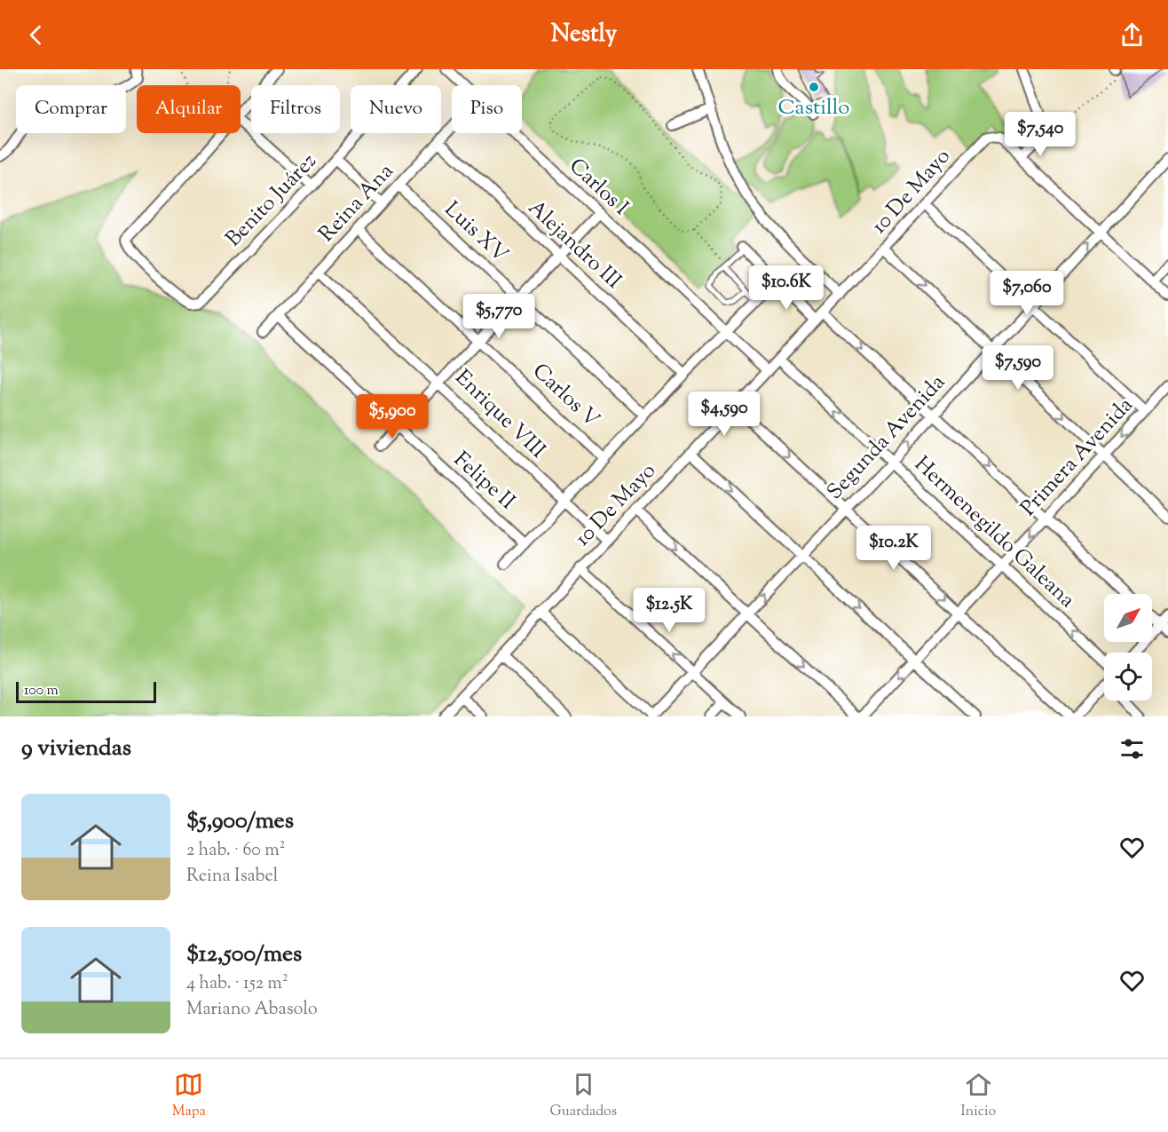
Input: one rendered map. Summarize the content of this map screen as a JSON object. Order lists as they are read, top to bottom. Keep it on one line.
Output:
{"streets":{"street":["Carlos I","10 De Mayo","Benito Juárez","Reina Ana","Luis XV","Alejandro III","Carlos V","Enrique VIII","Segunda Avenida","Primera Avenida","Felipe II","Hermenegildo Galeana"]},"crossings":[["Carlos I","10 De Mayo"],["10 De Mayo","Enrique VIII"],["10 De Mayo","Hermenegildo Galeana"],["Reina Ana","Luis XV"],["Reina Ana","Alejandro III"],["Reina Ana","Carlos V"],["Reina Ana","Enrique VIII"],["Reina Ana","Felipe II"],["Segunda Avenida","Hermenegildo Galeana"],["Primera Avenida","Hermenegildo Galeana"]],"one_way":["Primera Avenida"],"places":["Castillo"],"scale_bar":"100 m","north":"top right","page":{"header":"Nestly","chip":["Comprar","Alquilar","Filtros","Nuevo","Piso"],"price":["$7,540","$10.6K","$7,060","$5,770","$7,590","$4,590","$5,900","$10.2K","$12.5K"],"scale":"100 m","heading":"9 viviendas","list":[{"name":"$5,900/mes","note":"2 hab. · 60 m² · Reina Isabel"},{"name":"$12,500/mes","note":"4 hab. · 152 m² · Mariano Abasolo"}],"tabs":["Mapa","Guardados","Inicio"]}}
